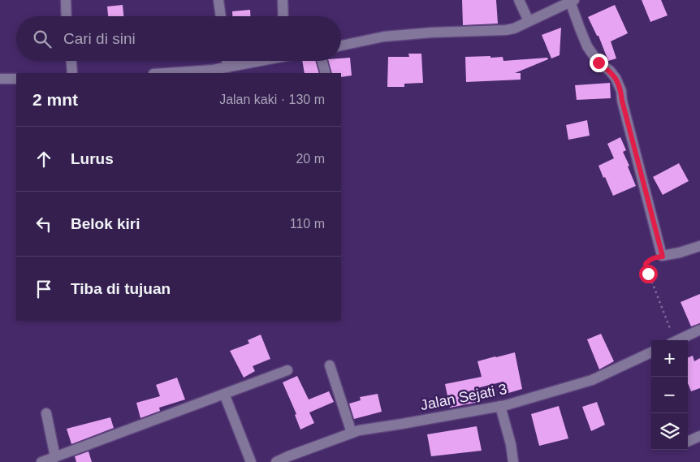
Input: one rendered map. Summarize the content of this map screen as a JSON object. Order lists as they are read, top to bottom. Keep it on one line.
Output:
{"streets":{"street":["Jalan Sejati 3"]},"page":{"search":"Cari di sini","heading":["2 mnt","Jalan kaki · 130 m"],"list":[["Lurus","20 m"],["Belok kiri","110 m"],"Tiba di tujuan"],"map_buttons":["+","−"]}}
